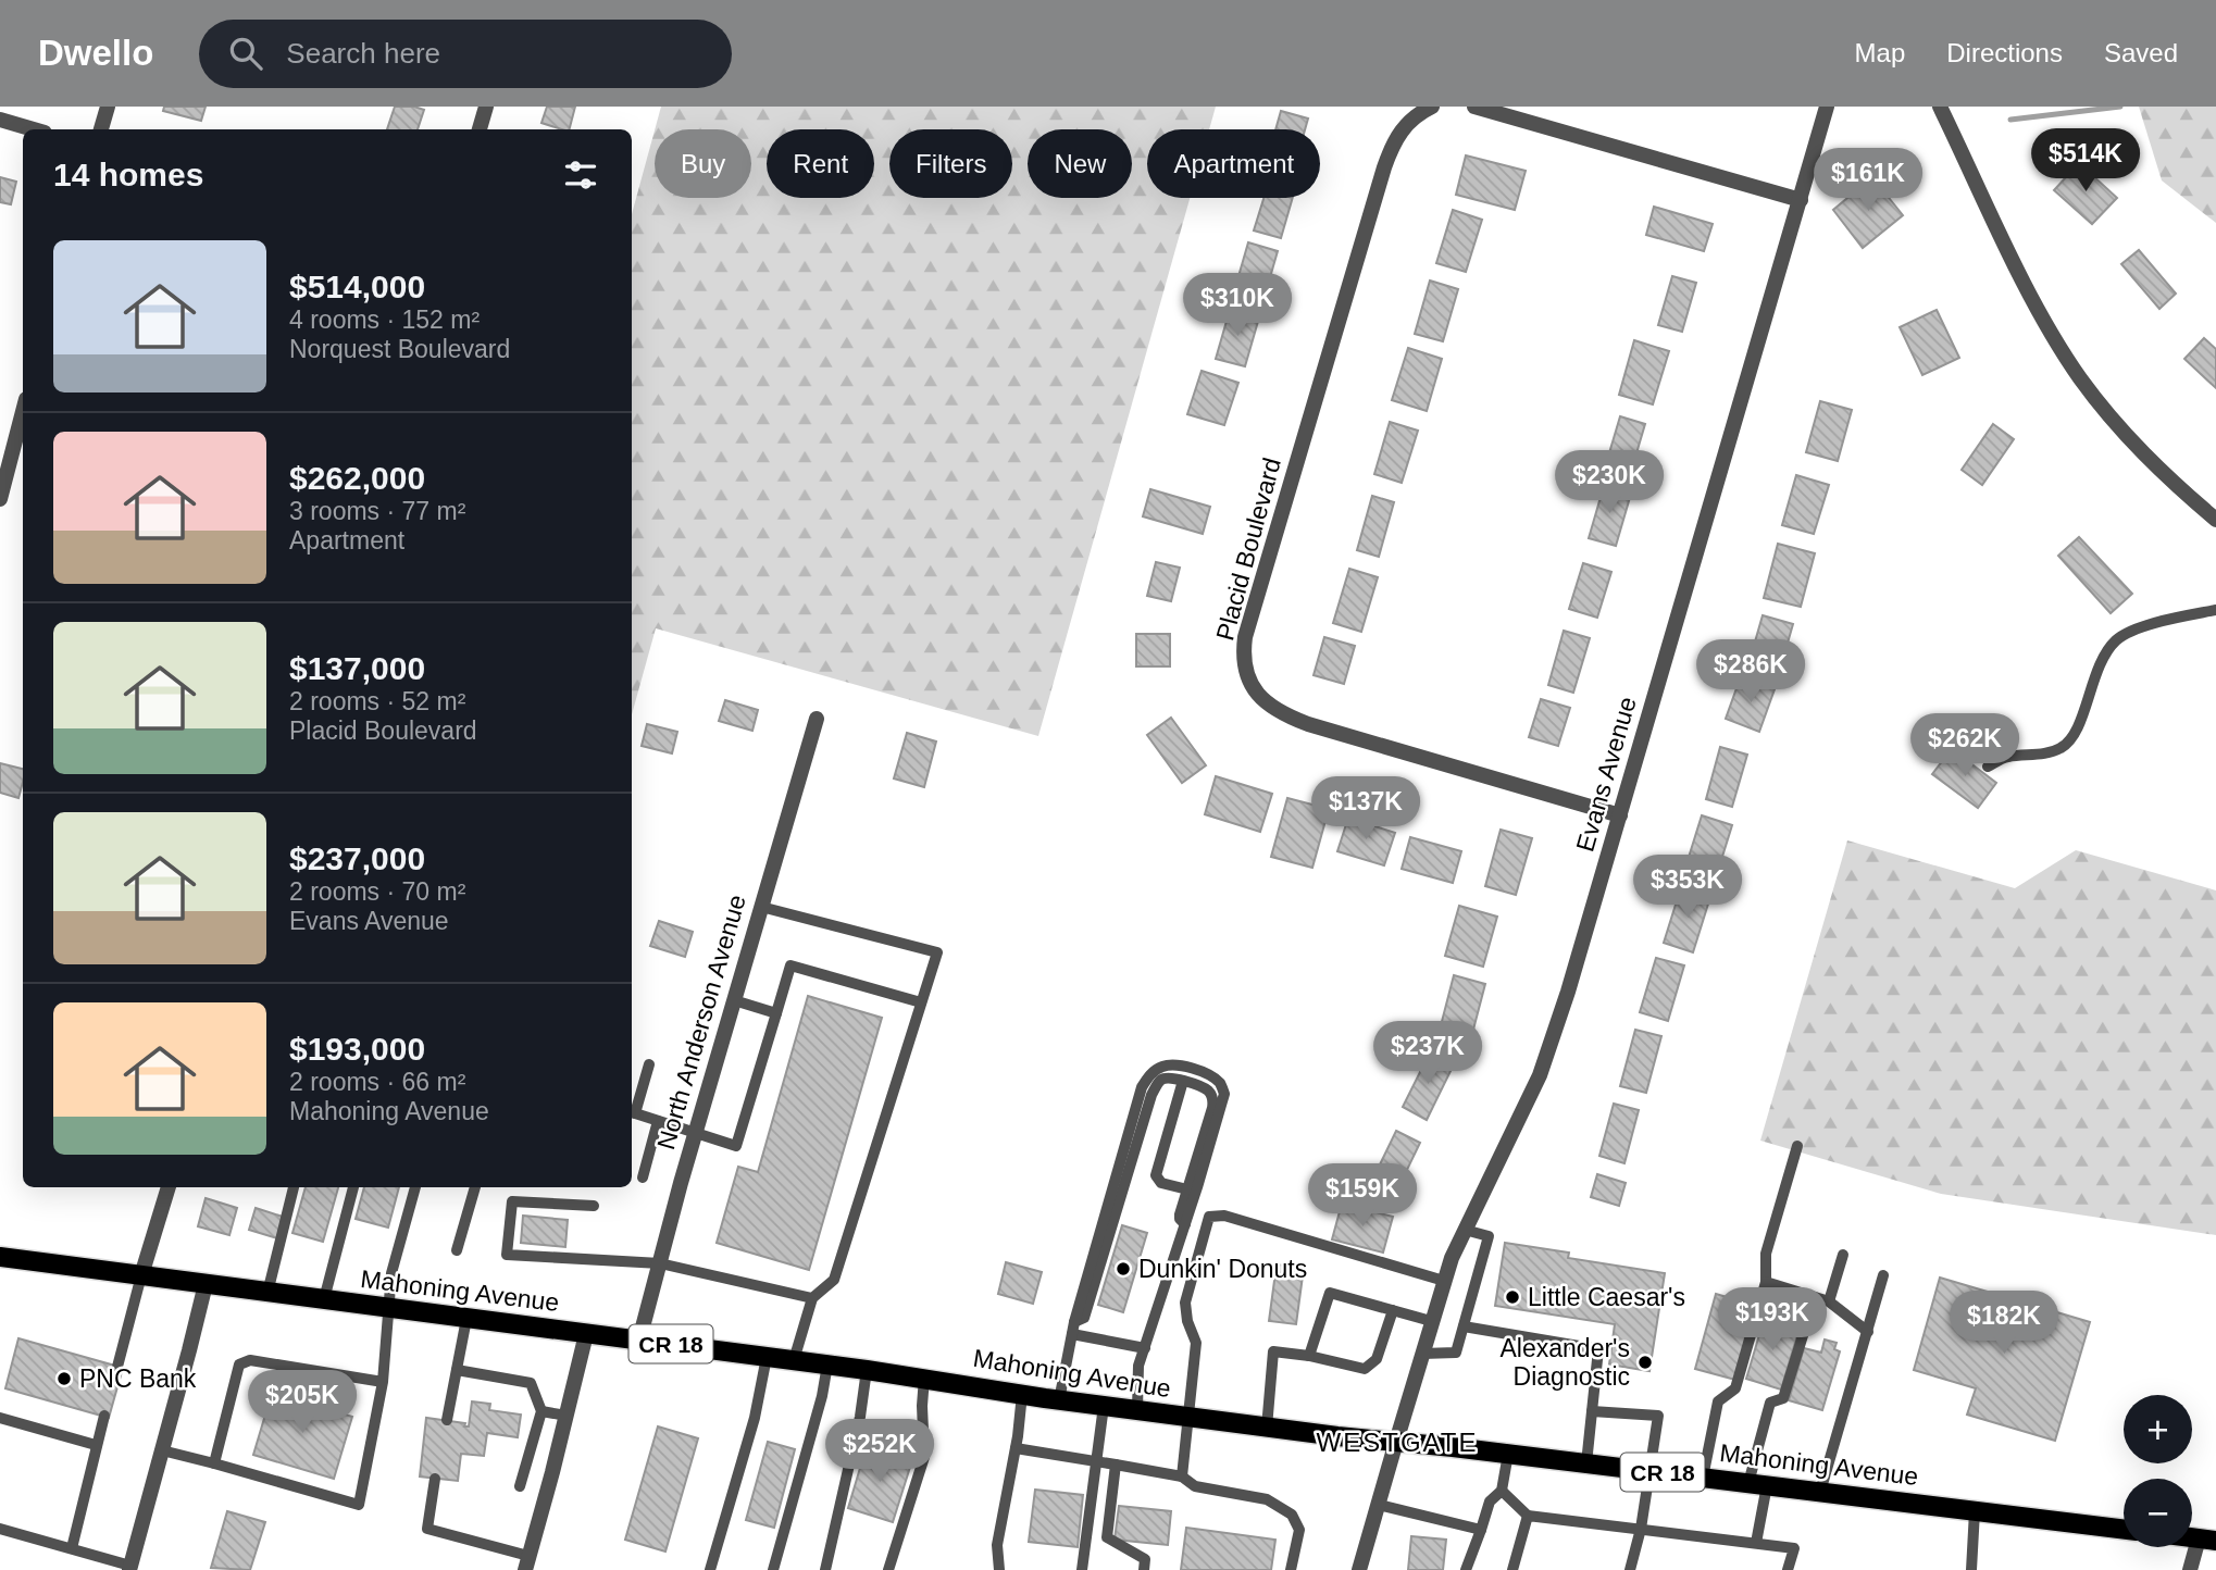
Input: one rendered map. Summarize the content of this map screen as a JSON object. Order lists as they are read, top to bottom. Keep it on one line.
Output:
{"streets":{"main road":["Mahoning Avenue","CR 18"],"street":["Placid Boulevard","Evans Avenue","North Anderson Avenue"]},"crossings":[["Placid Boulevard","Evans Avenue"],["Evans Avenue","Mahoning Avenue"],["North Anderson Avenue","Mahoning Avenue"]],"districts":["WESTGATE"],"places":["Dunkin' Donuts","Little Caesar's","Alexander's Diagnostic","PNC Bank"],"page":{"header":"Dwello","search":"Search here","nav":["Map","Directions","Saved"],"price":["$514K","$161K","$310K","$230K","$286K","$262K","$137K","$353K","$237K","$159K","$193K","$182K","$205K","$252K"],"chip":["Buy","Rent","Filters","New","Apartment"],"heading":"14 homes","list":[{"name":"$514,000","note":"4 rooms · 152 m² · Norquest Boulevard"},{"name":"$262,000","note":"3 rooms · 77 m² · Apartment"},{"name":"$137,000","note":"2 rooms · 52 m² · Placid Boulevard"},{"name":"$237,000","note":"2 rooms · 70 m² · Evans Avenue"},{"name":"$193,000","note":"2 rooms · 66 m² · Mahoning Avenue"}],"map_buttons":["+","−"]}}
